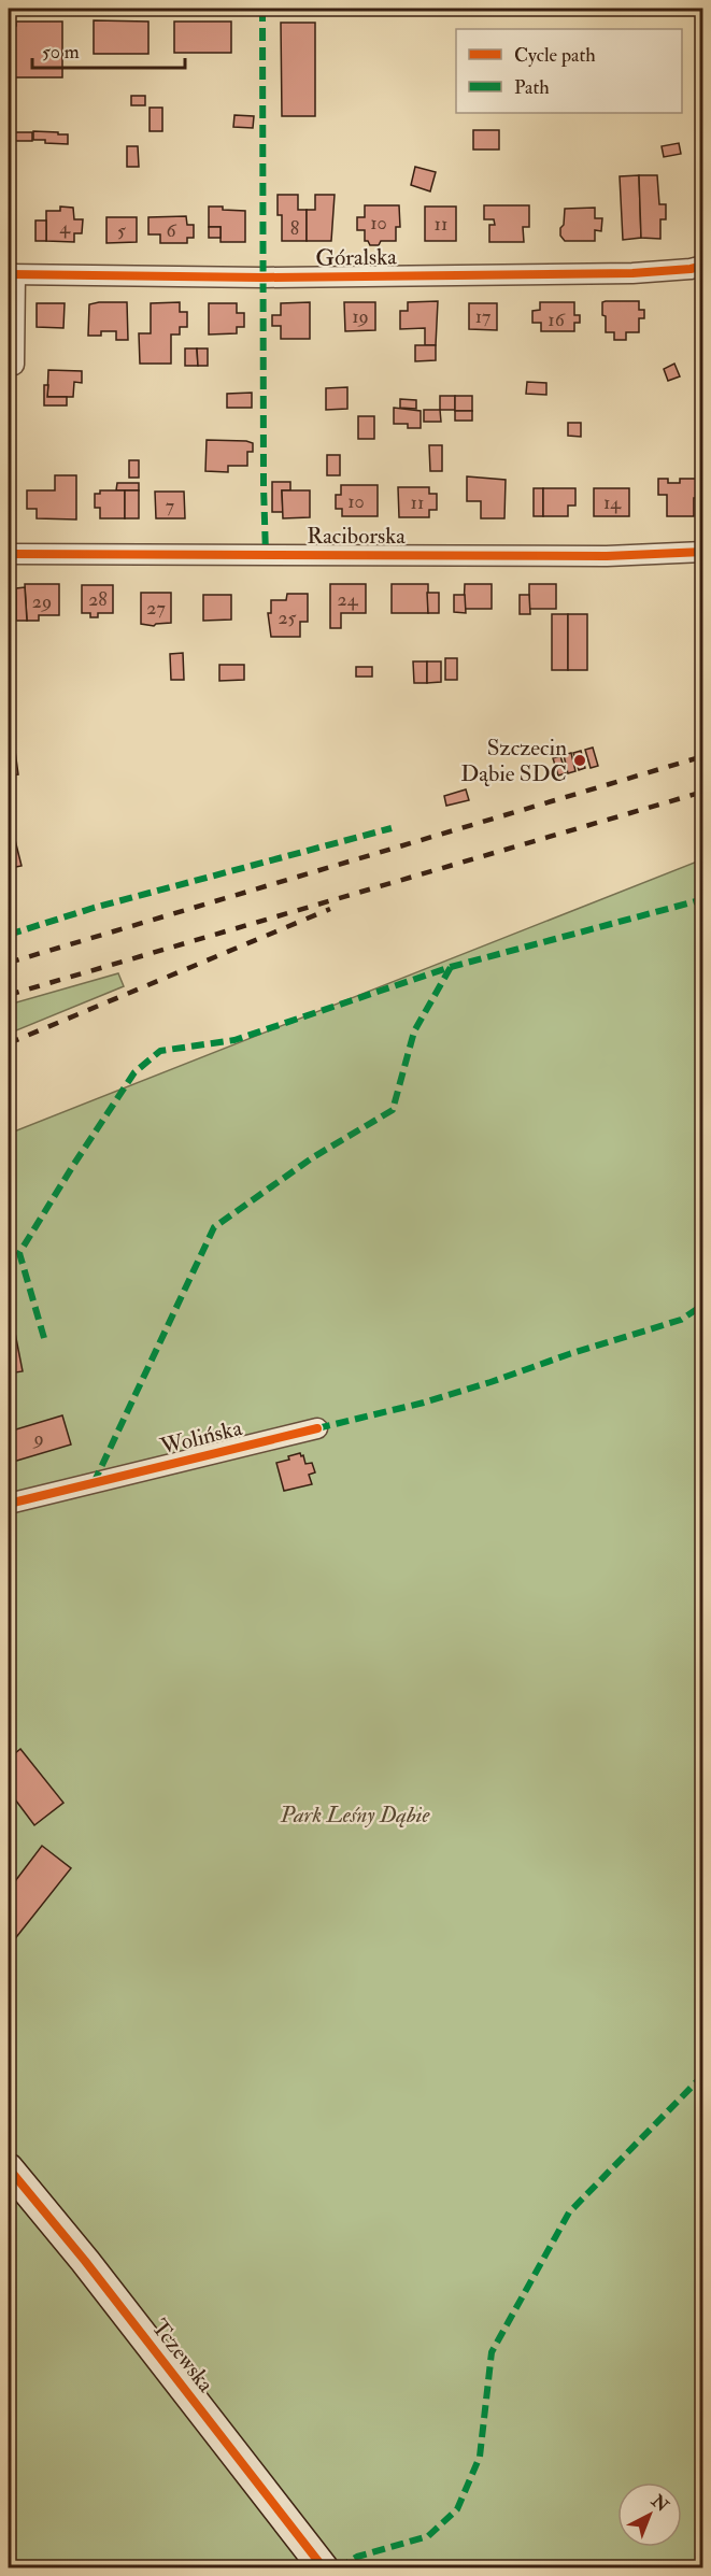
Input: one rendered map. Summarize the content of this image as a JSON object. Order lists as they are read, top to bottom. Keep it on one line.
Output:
{"streets":{"street":["Góralska","Raciborska","Wolińska","Tczewska"]},"parks":["Park Leśny Dąbie"],"places":["Szczecin Dąbie SDC"],"house_numbers":["10","11","4","8","5","6","19","17","16","10","11","14","7","28","24","29","27","25","9"],"legend":["Cycle path","Path"],"scale_bar":"50 m","north":"top right"}
